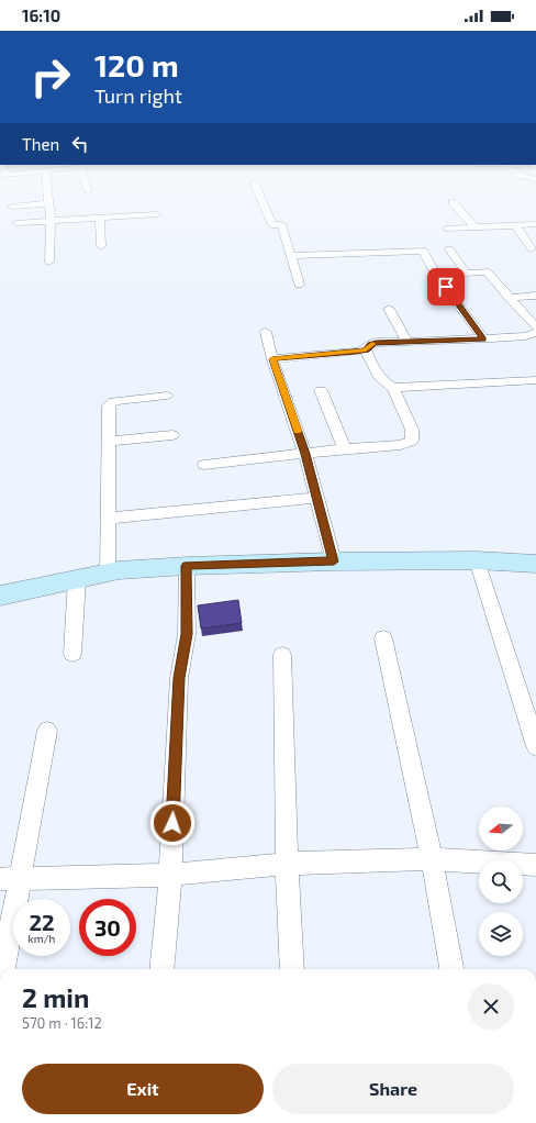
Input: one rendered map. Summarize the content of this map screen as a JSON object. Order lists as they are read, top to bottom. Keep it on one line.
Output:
{"north":"left","page":{"status":"16:10","turn":["120 m","Turn right"],"then":"Then","speed":"22 km/h","limit":"30","heading":["2 min","570 m · 16:12"],"buttons":["Exit","Share"]}}
